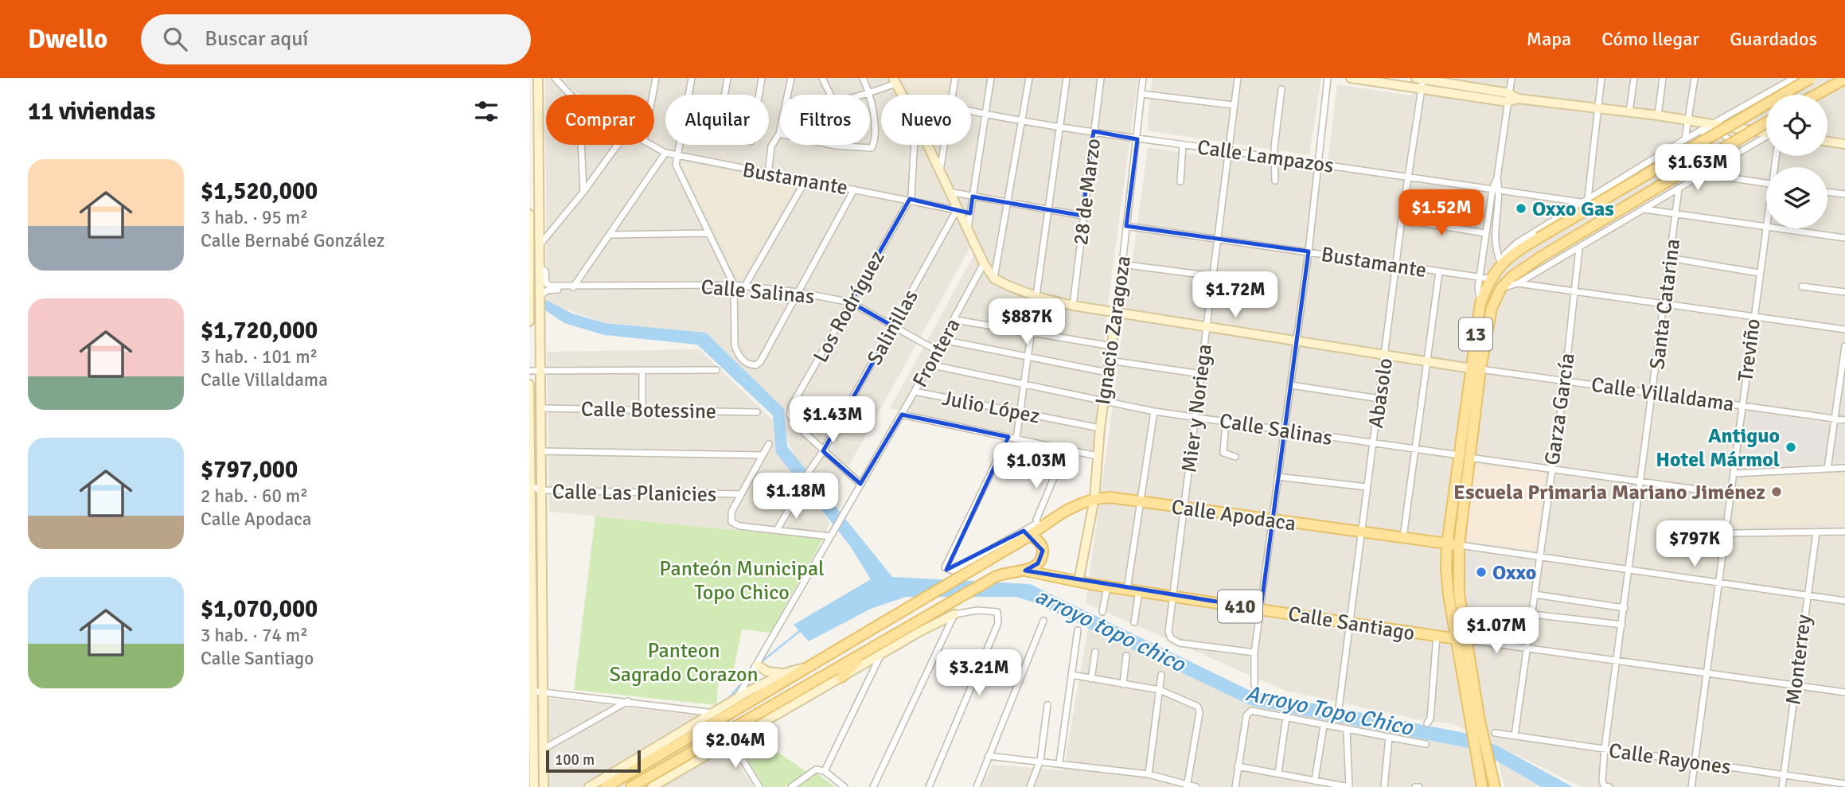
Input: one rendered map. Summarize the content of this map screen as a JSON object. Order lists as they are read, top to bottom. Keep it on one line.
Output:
{"streets":{"main road":["Ignacio Zaragoza","13","Calle Villaldama","Calle Apodaca","410","Calle Santiago"],"street":["Calle Lampazos","Bustamante","28 de Marzo","Calle Salinas","Santa Catarina","Los Rodríguez","Salinillas","Treviño","Frontera","Abasolo","Julio López","Mier y Noriega","Garza García","Calle Botessine","Calle Las Planicies","Monterrey","Calle Rayones"]},"crossings":[["Calle Lampazos","28 de Marzo"],["Calle Lampazos","Ignacio Zaragoza"],["Calle Lampazos","Abasolo"],["Calle Lampazos","Mier y Noriega"],["Bustamante","Los Rodríguez"],["Bustamante","Salinillas"],["Bustamante","Ignacio Zaragoza"],["Bustamante","13"],["Bustamante","Abasolo"],["Bustamante","Mier y Noriega"],["28 de Marzo","Calle Villaldama"],["Calle Salinas","Santa Catarina"],["Calle Salinas","Los Rodríguez"],["Calle Salinas","Salinillas"],["Calle Salinas","Ignacio Zaragoza"],["Calle Salinas","13"],["Calle Salinas","Treviño"],["Calle Salinas","Frontera"],["Calle Salinas","Abasolo"],["Calle Salinas","Mier y Noriega"],["Calle Salinas","Garza García"],["Santa Catarina","Calle Villaldama"],["Santa Catarina","Calle Santiago"],["Santa Catarina","Calle Rayones"],["Los Rodríguez","Salinillas"],["Ignacio Zaragoza","Calle Villaldama"],["Ignacio Zaragoza","Julio López"],["Ignacio Zaragoza","Calle Apodaca"],["Ignacio Zaragoza","Calle Santiago"],["13","Calle Villaldama"],["13","Calle Apodaca"],["13","Calle Santiago"],["Treviño","Calle Villaldama"],["Treviño","Calle Santiago"],["Treviño","Calle Rayones"],["Frontera","Julio López"],["Frontera","Calle Las Planicies"],["Frontera","Calle Apodaca"],["Abasolo","Calle Villaldama"],["Abasolo","Calle Apodaca"],["Abasolo","Calle Santiago"],["Calle Villaldama","Mier y Noriega"],["Calle Villaldama","Garza García"],["Mier y Noriega","Calle Apodaca"],["Mier y Noriega","Calle Santiago"],["Garza García","Calle Santiago"],["Garza García","Calle Rayones"],["410","Calle Santiago"],["Calle Santiago","Monterrey"],["Monterrey","Calle Rayones"]],"water":["arroyo topo chico","Arroyo Topo Chico"],"parks":["Panteón Municipal Topo Chico","Panteon Sagrado Corazon"],"places":["Oxxo Gas","Antiguo Hotel Mármol","Escuela Primaria Mariano Jiménez","Oxxo"],"scale_bar":"100 m","page":{"header":"Dwello","search":"Buscar aquí","nav":["Mapa","Cómo llegar","Guardados"],"heading":"11 viviendas","chip":["Comprar","Alquilar","Filtros","Nuevo"],"price":["$1.63M","$1.52M","$1.72M","$887K","$1.43M","$1.03M","$1.18M","$797K","$1.07M","$3.21M","$2.04M"],"list":[{"name":"$1,520,000","note":"3 hab. · 95 m² · Calle Bernabé González"},{"name":"$1,720,000","note":"3 hab. · 101 m² · Calle Villaldama"},{"name":"$797,000","note":"2 hab. · 60 m² · Calle Apodaca"},{"name":"$1,070,000","note":"3 hab. · 74 m² · Calle Santiago"}],"scale":"100 m"}}
